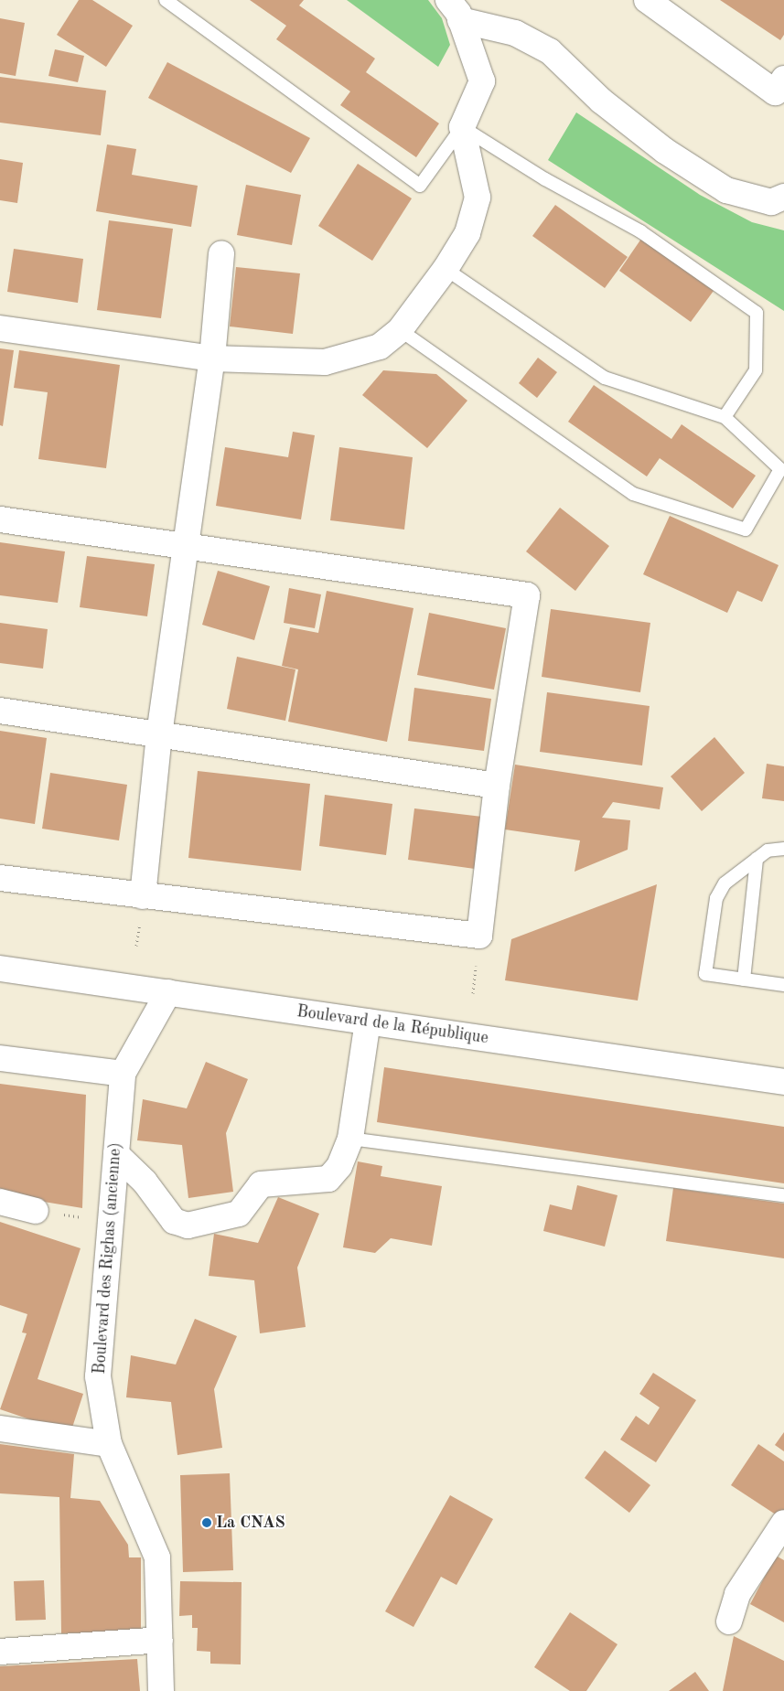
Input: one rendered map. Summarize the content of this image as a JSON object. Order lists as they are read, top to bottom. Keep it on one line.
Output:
{"streets":{"street":["Boulevard de la République","Boulevard des Righas (ancienne)"]},"crossings":[["Boulevard de la République","Boulevard des Righas (ancienne)"]],"places":["La CNAS"]}
